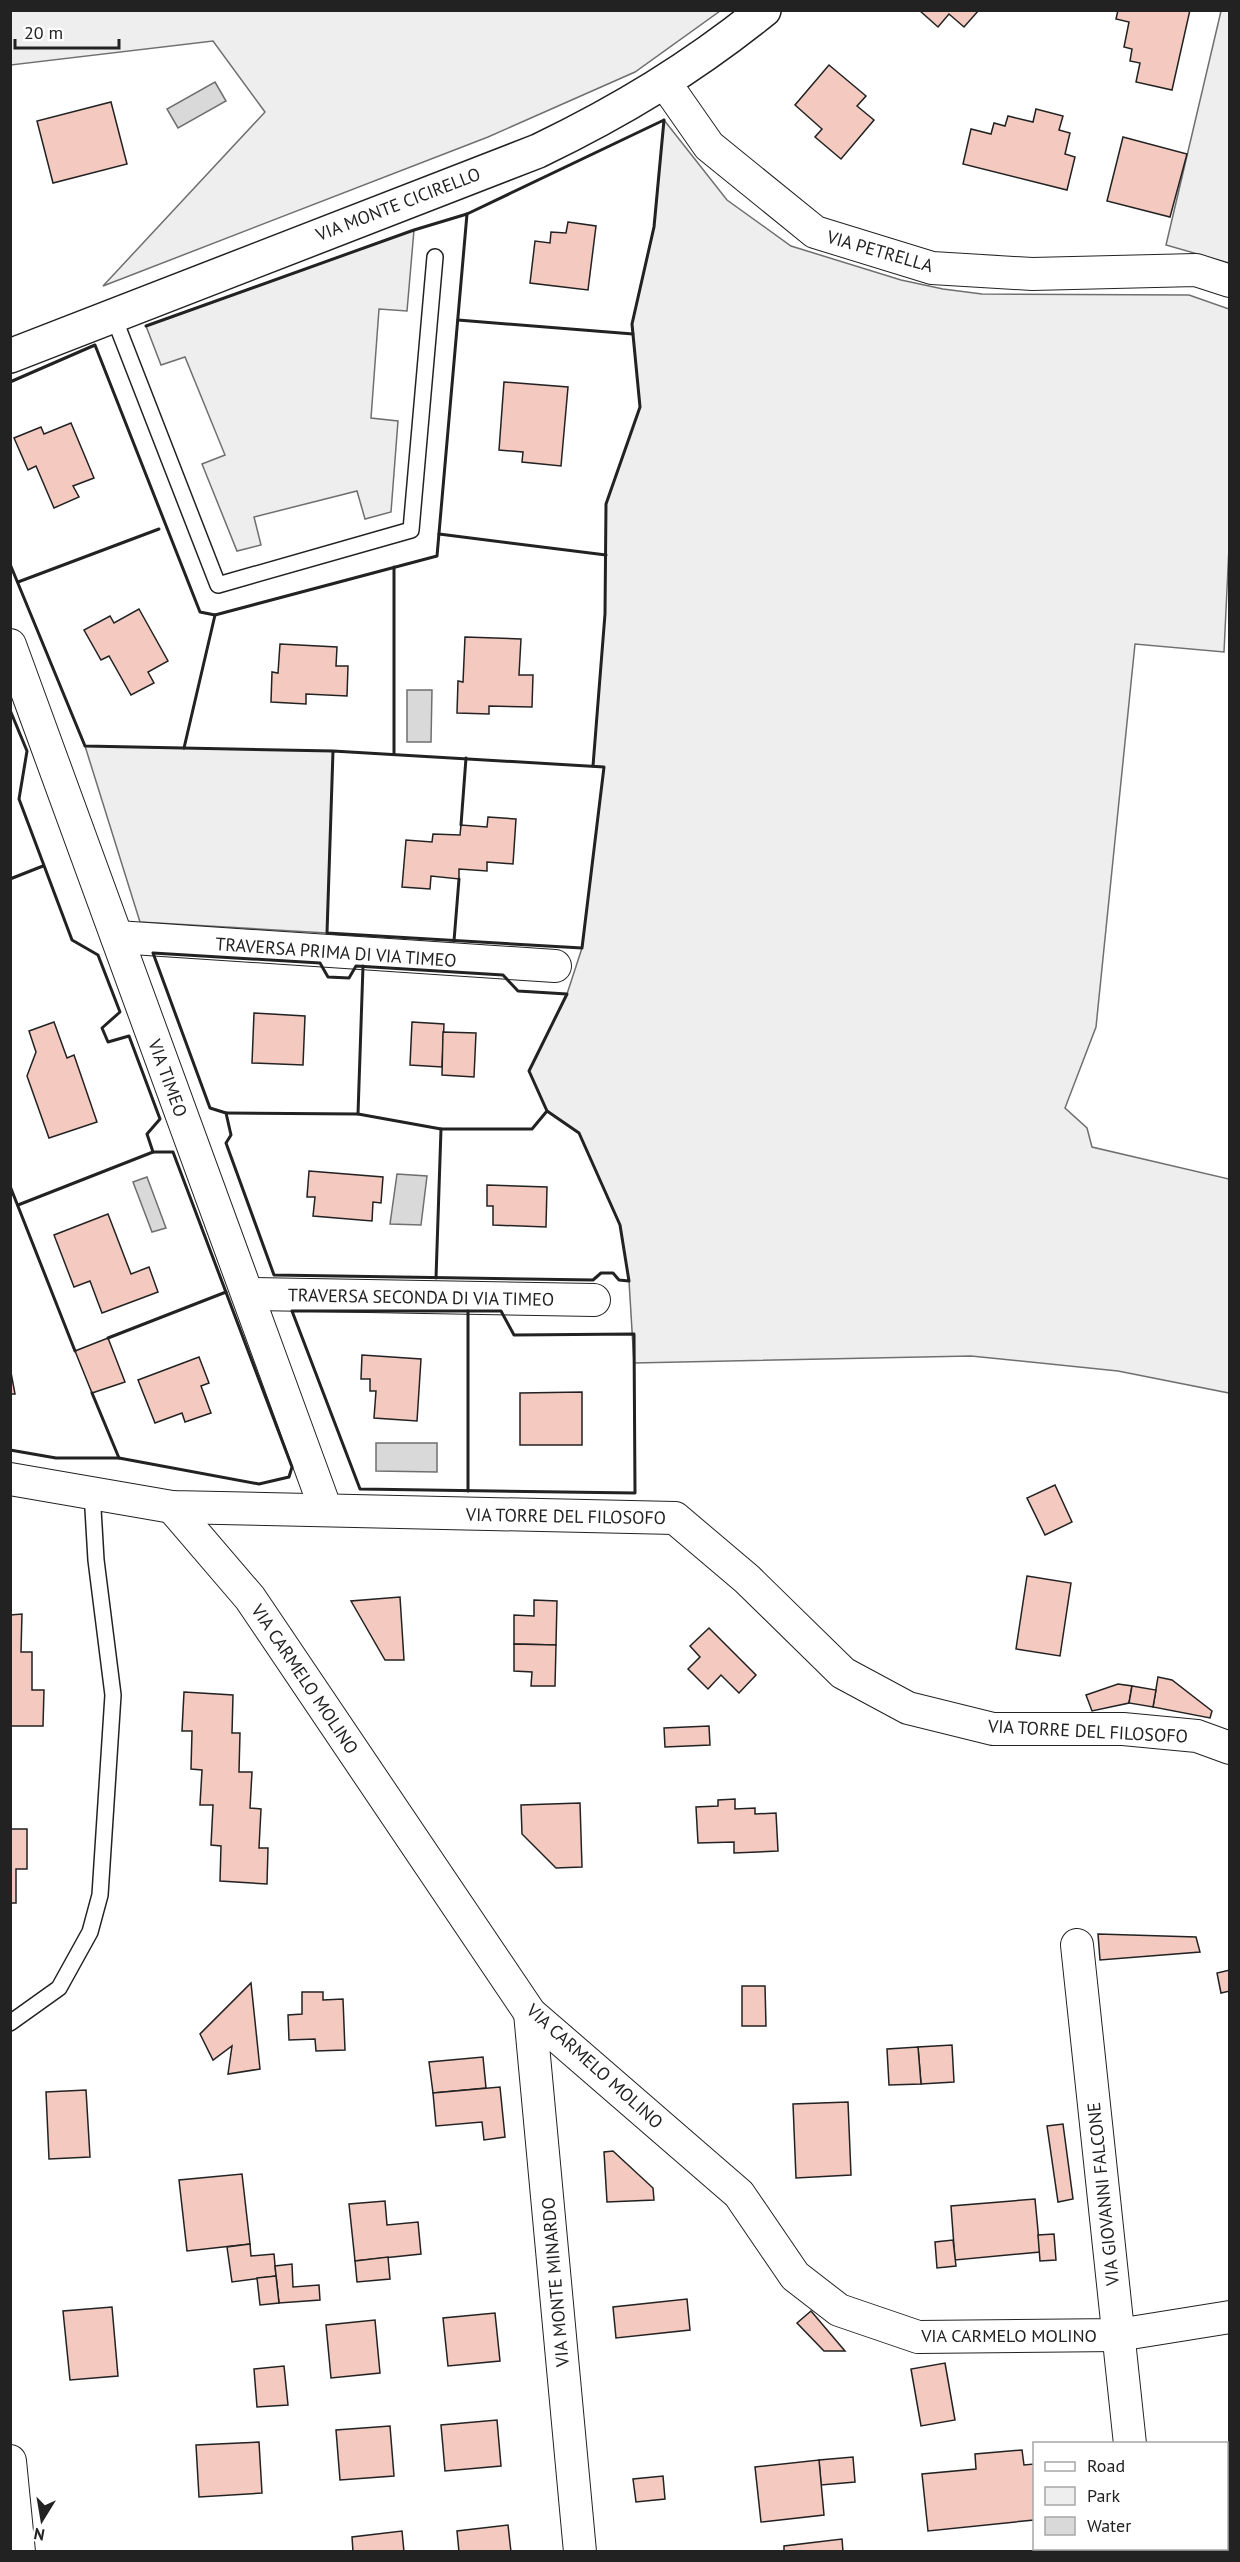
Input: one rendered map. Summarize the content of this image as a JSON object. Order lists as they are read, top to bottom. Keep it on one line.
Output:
{"streets":{"street":["VIA MONTE CICIRELLO","VIA PETRELLA","TRAVERSA PRIMA DI VIA TIMEO","VIA TIMEO","TRAVERSA SECONDA DI VIA TIMEO","VIA TORRE DEL FILOSOFO","VIA CARMELO MOLINO","VIA GIOVANNI FALCONE","VIA MONTE MINARDO"]},"crossings":[["VIA MONTE CICIRELLO","VIA PETRELLA"],["TRAVERSA PRIMA DI VIA TIMEO","VIA TIMEO"],["VIA TIMEO","TRAVERSA SECONDA DI VIA TIMEO"],["VIA TIMEO","VIA TORRE DEL FILOSOFO"],["VIA TORRE DEL FILOSOFO","VIA CARMELO MOLINO"],["VIA CARMELO MOLINO","VIA GIOVANNI FALCONE"],["VIA CARMELO MOLINO","VIA MONTE MINARDO"]],"legend":["Road","Park","Water"],"scale_bar":"20 m","north":"bottom"}
